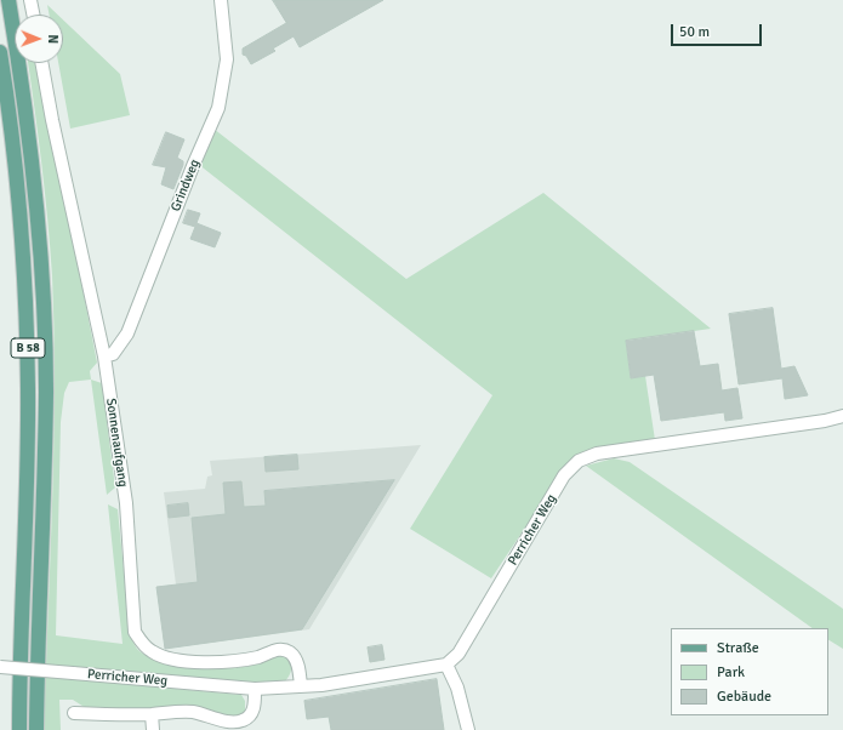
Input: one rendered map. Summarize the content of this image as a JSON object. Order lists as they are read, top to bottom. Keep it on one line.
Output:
{"streets":{"main road":["B 58"],"street":["Grindweg","Sonnenaufgang","Perricher Weg"]},"crossings":[["Grindweg","Sonnenaufgang"],["Sonnenaufgang","Perricher Weg"]],"legend":["Straße","Park","Gebäude"],"scale_bar":"50 m","north":"right"}
